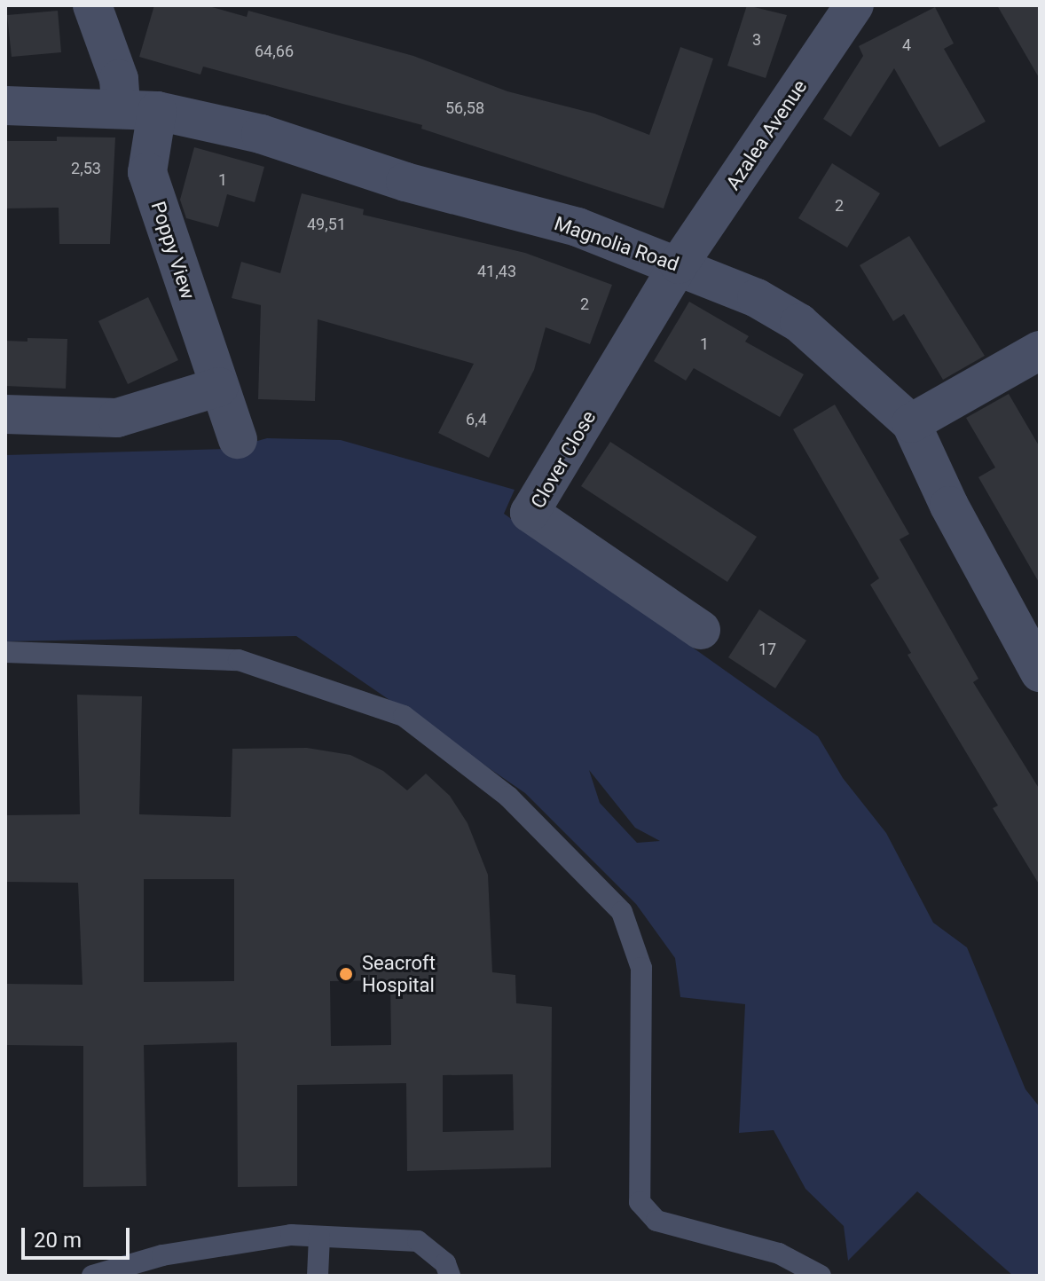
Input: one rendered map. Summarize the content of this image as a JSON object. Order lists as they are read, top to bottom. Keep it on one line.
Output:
{"streets":{"street":["Azalea Avenue","Magnolia Road","Poppy View","Clover Close"]},"crossings":[["Azalea Avenue","Magnolia Road"],["Azalea Avenue","Clover Close"],["Magnolia Road","Poppy View"],["Magnolia Road","Clover Close"]],"places":["Seacroft Hospital"],"house_numbers":["3","4","64,66","56,58","2,53","1","2","49,51","41,43","2","1","6,4","17"],"scale_bar":"20 m"}
